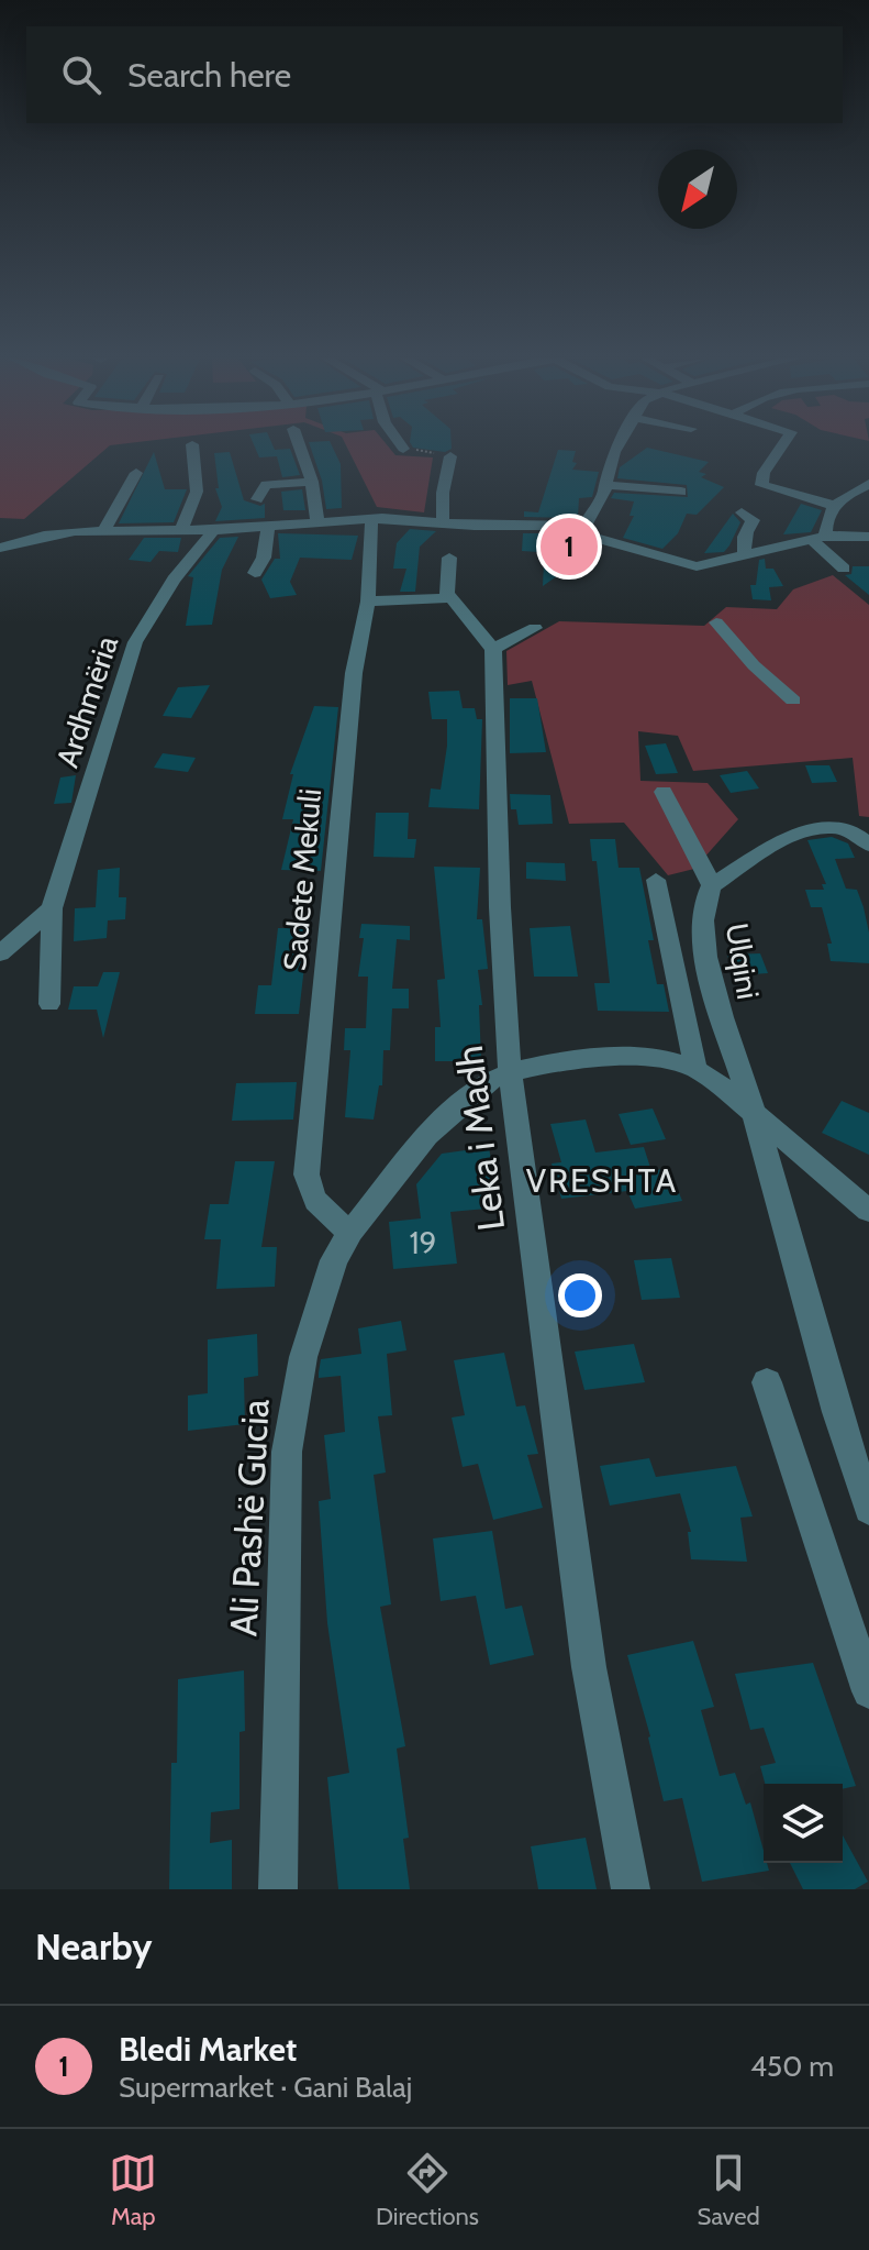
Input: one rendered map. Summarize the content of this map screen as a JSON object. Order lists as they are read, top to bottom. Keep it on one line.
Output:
{"streets":{"street":["Ardhmëria","Sadete Mekuli","Ulqini","Leka i Madh","Ali Pashë Gucia"]},"crossings":[["Sadete Mekuli","Ali Pashë Gucia"],["Ulqini","Ali Pashë Gucia"],["Leka i Madh","Ali Pashë Gucia"]],"districts":["VRESHTA"],"house_numbers":["19"],"north":"bottom left","page":{"search":"Search here","pins":"1","heading":"Nearby","list":[{"mark":"1","name":"Bledi Market","note":"Supermarket · Gani Balaj","value":"450 m"}],"nav":["Map","Directions","Saved"]}}
